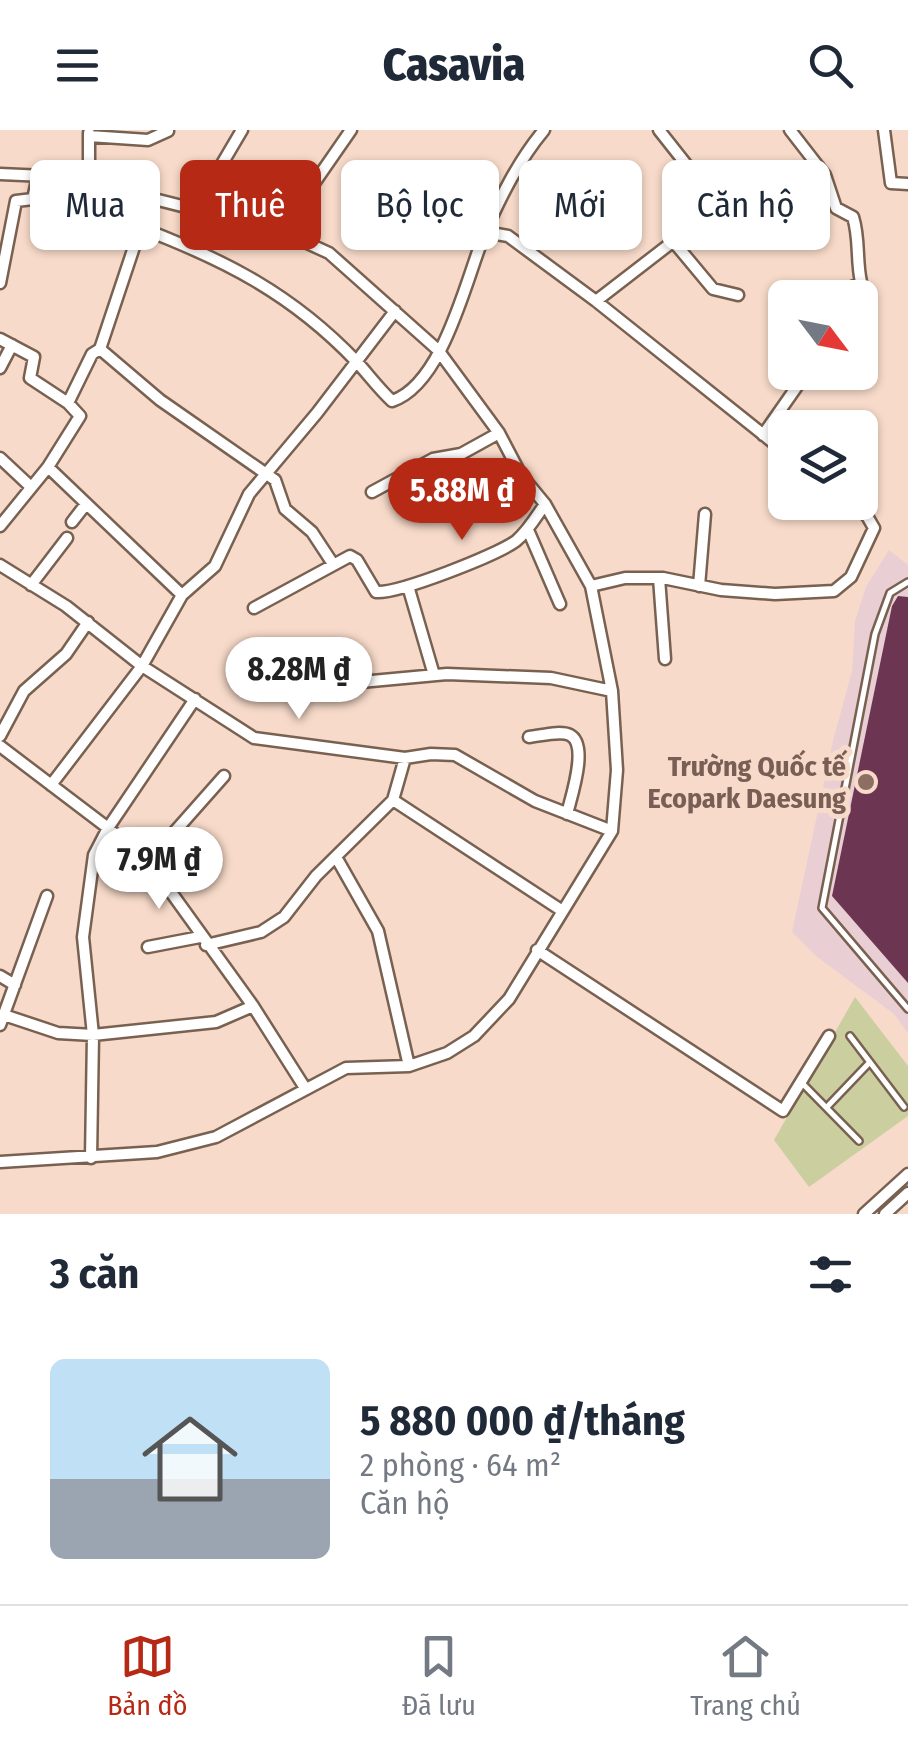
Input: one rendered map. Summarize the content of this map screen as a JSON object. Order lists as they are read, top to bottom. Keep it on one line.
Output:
{"places":["Trường Quốc tế Ecopark Daesung"],"north":"bottom right","page":{"header":"Casavia","chip":["Mua","Thuê","Bộ lọc","Mới","Căn hộ"],"price":["5.88M ₫","8.28M ₫","7.9M ₫"],"heading":"3 căn","list":[{"name":"5 880 000 ₫/tháng","note":"2 phòng · 64 m² · Căn hộ"}],"tabs":["Bản đồ","Đã lưu","Trang chủ"]}}
